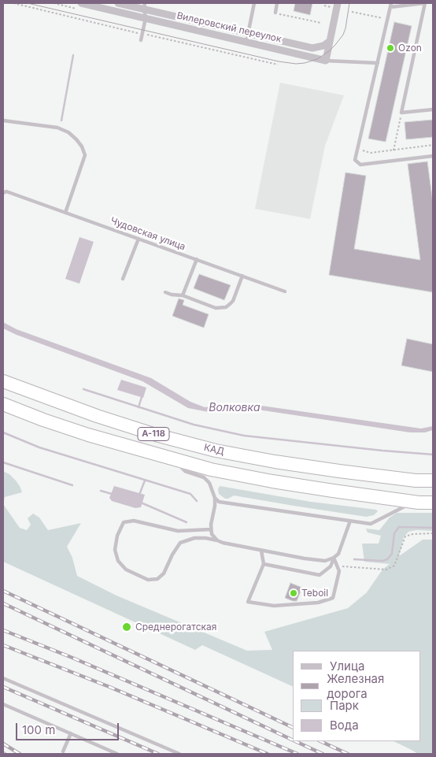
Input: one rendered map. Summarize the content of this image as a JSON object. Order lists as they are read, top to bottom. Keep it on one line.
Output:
{"streets":{"highway":["А-118","КАД"],"street":["Вилеровский переулок"],"lane":["Чудовская улица"]},"water":["Волковка"],"places":["Ozon","Teboil","Среднерогатская"],"legend":["Улица","Железная дорога","Парк","Вода"],"scale_bar":"100 m"}
